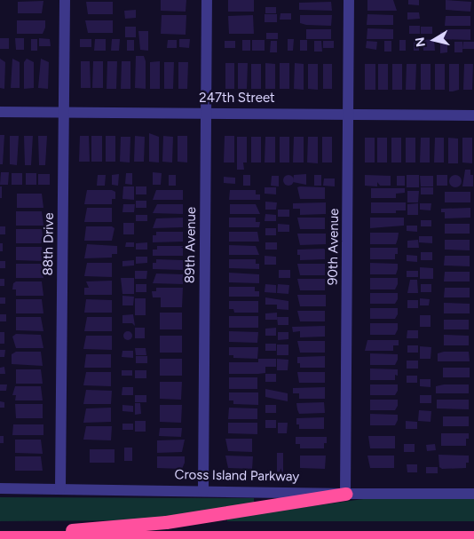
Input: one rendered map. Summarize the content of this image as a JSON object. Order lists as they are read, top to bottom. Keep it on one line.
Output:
{"streets":{"street":["247th Street","88th Drive","89th Avenue","90th Avenue","Cross Island Parkway"]},"crossings":[["247th Street","88th Drive"],["247th Street","89th Avenue"],["247th Street","90th Avenue"],["88th Drive","Cross Island Parkway"],["89th Avenue","Cross Island Parkway"],["90th Avenue","Cross Island Parkway"]],"north":"left"}
